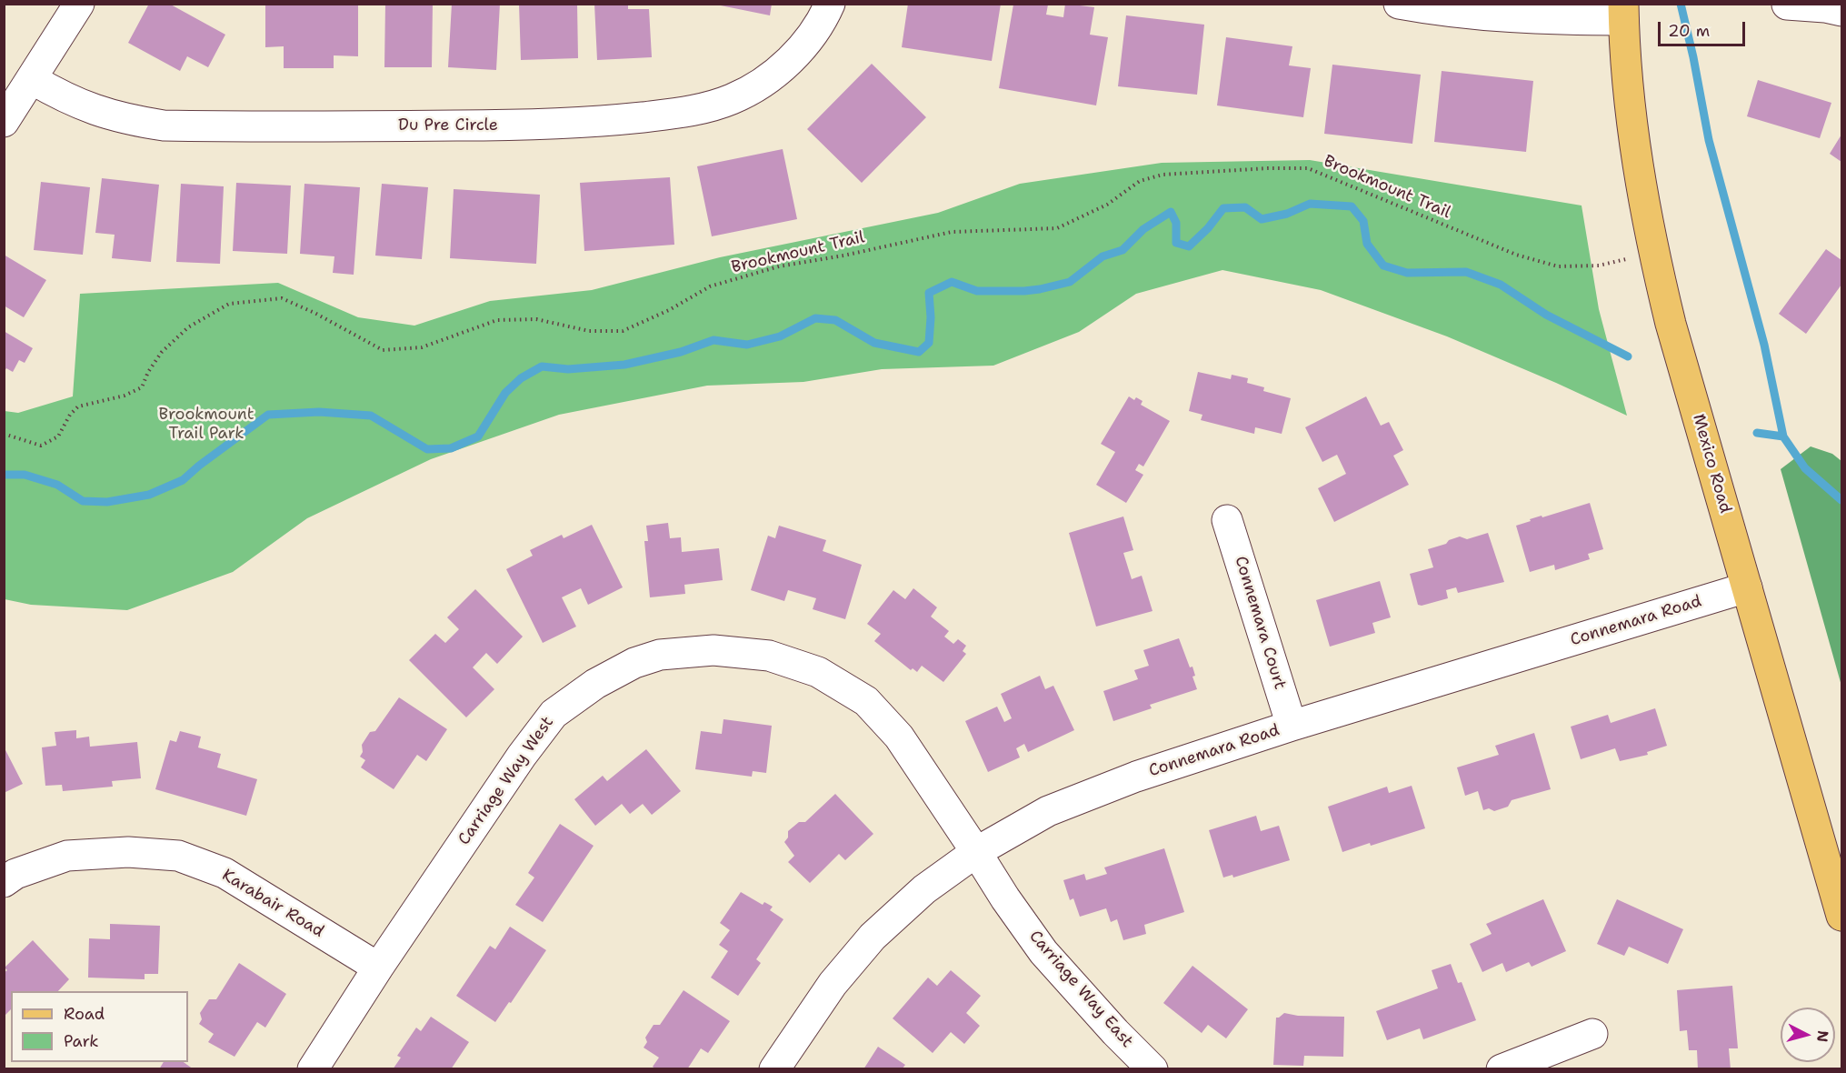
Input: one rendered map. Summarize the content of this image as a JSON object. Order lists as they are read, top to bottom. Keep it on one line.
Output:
{"streets":{"main road":["Mexico Road"],"street":["Du Pre Circle","Connemara Road","Connemara Court","Carriage Way West","Karabair Road","Carriage Way East"],"path":["Brookmount Trail"]},"crossings":[["Brookmount Trail","Mexico Road"],["Mexico Road","Connemara Road"],["Connemara Road","Connemara Court"],["Connemara Road","Carriage Way West"],["Connemara Road","Carriage Way East"],["Carriage Way West","Karabair Road"],["Carriage Way West","Carriage Way East"]],"parks":["Brookmount Trail Park"],"legend":["Road","Park"],"scale_bar":"20 m","north":"right"}
